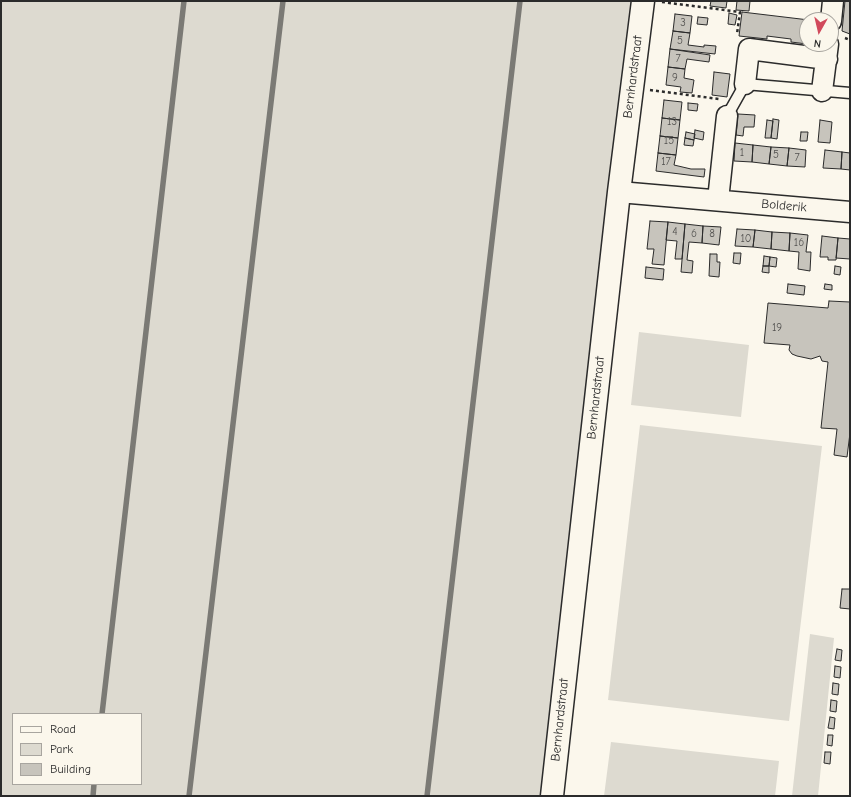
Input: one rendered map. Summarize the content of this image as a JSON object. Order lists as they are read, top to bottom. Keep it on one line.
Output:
{"streets":{"street":["Bernhardstraat","Bolderik"]},"crossings":[["Bernhardstraat","Bolderik"]],"house_numbers":["3","5","7","9","13","15","1","5","7","17","4","6","8","10","16","19"],"legend":["Road","Park","Building"],"north":"bottom"}
